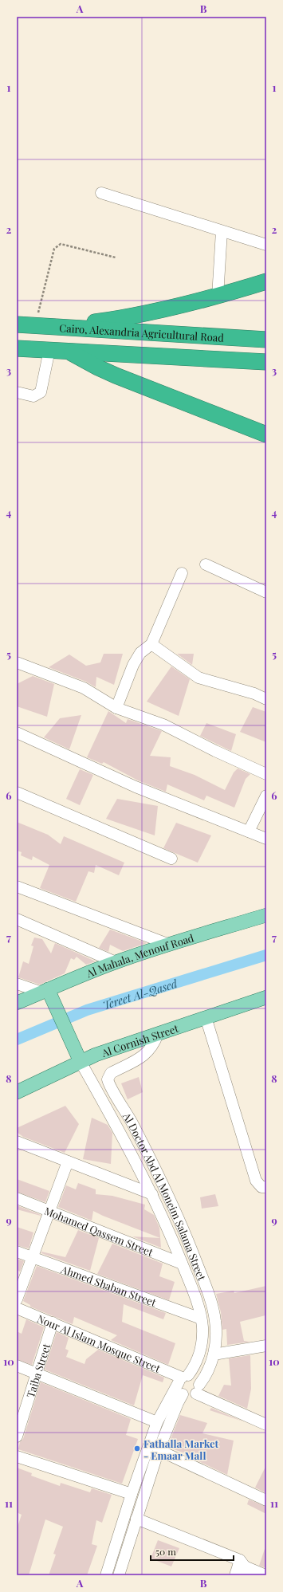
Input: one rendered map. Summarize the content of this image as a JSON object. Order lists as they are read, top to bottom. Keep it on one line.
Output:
{"streets":{"highway":["Cairo, Alexandria Agricultural Road"],"main road":["Al Mahala, Menouf Road","Al Cornish Street"],"street":["Al Doctor Abd Al Moneim Salama Street","Mohamed Qassem Street","Ahmed Shaban Street","Nour Al Islam Mosque Street","Taiba Street"]},"crossings":[["Al Cornish Street","Al Doctor Abd Al Moneim Salama Street"],["Al Doctor Abd Al Moneim Salama Street","Mohamed Qassem Street"],["Al Doctor Abd Al Moneim Salama Street","Ahmed Shaban Street"],["Al Doctor Abd Al Moneim Salama Street","Nour Al Islam Mosque Street"],["Nour Al Islam Mosque Street","Taiba Street"]],"water":["Tereet Al-Qased"],"places":["Fathalla Market - Emaar Mall"],"scale_bar":"50 m","grid":{"columns":["A","B"],"rows":["1","2","3","4","5","6","7","8","9","10","11"]}}
